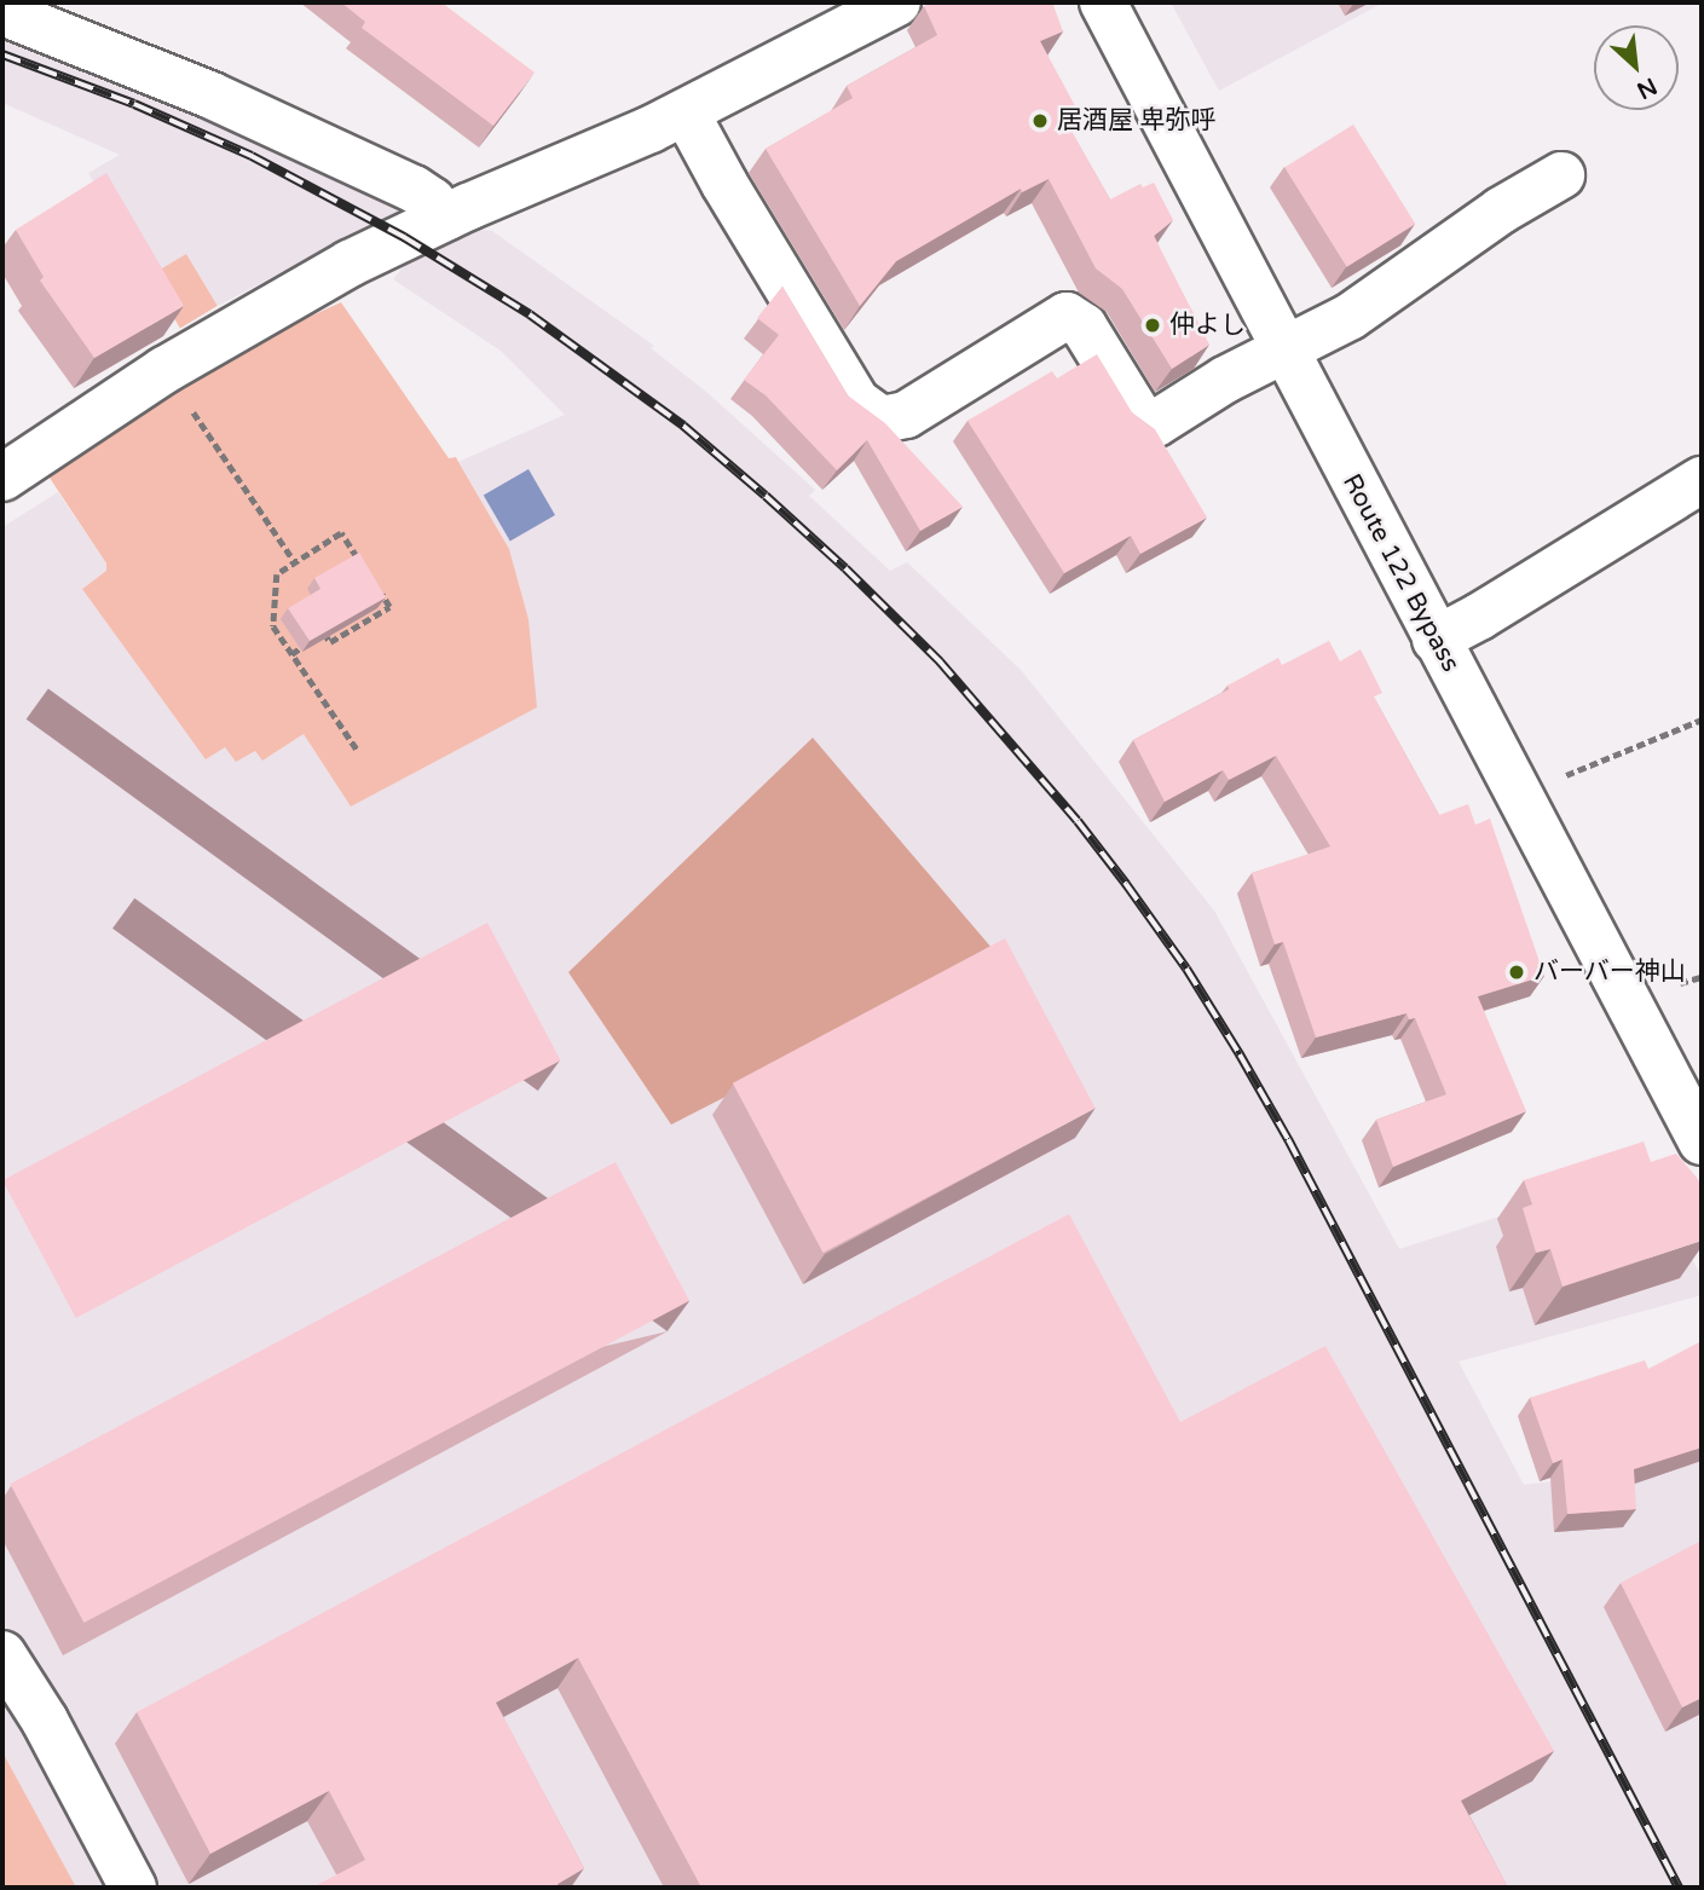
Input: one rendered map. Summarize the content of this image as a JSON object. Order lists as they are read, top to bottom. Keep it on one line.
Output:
{"streets":{"street":["Route 122 Bypass"]},"places":["居酒屋 卑弥呼","仲よし","バーバー神山"],"north":"bottom right"}
